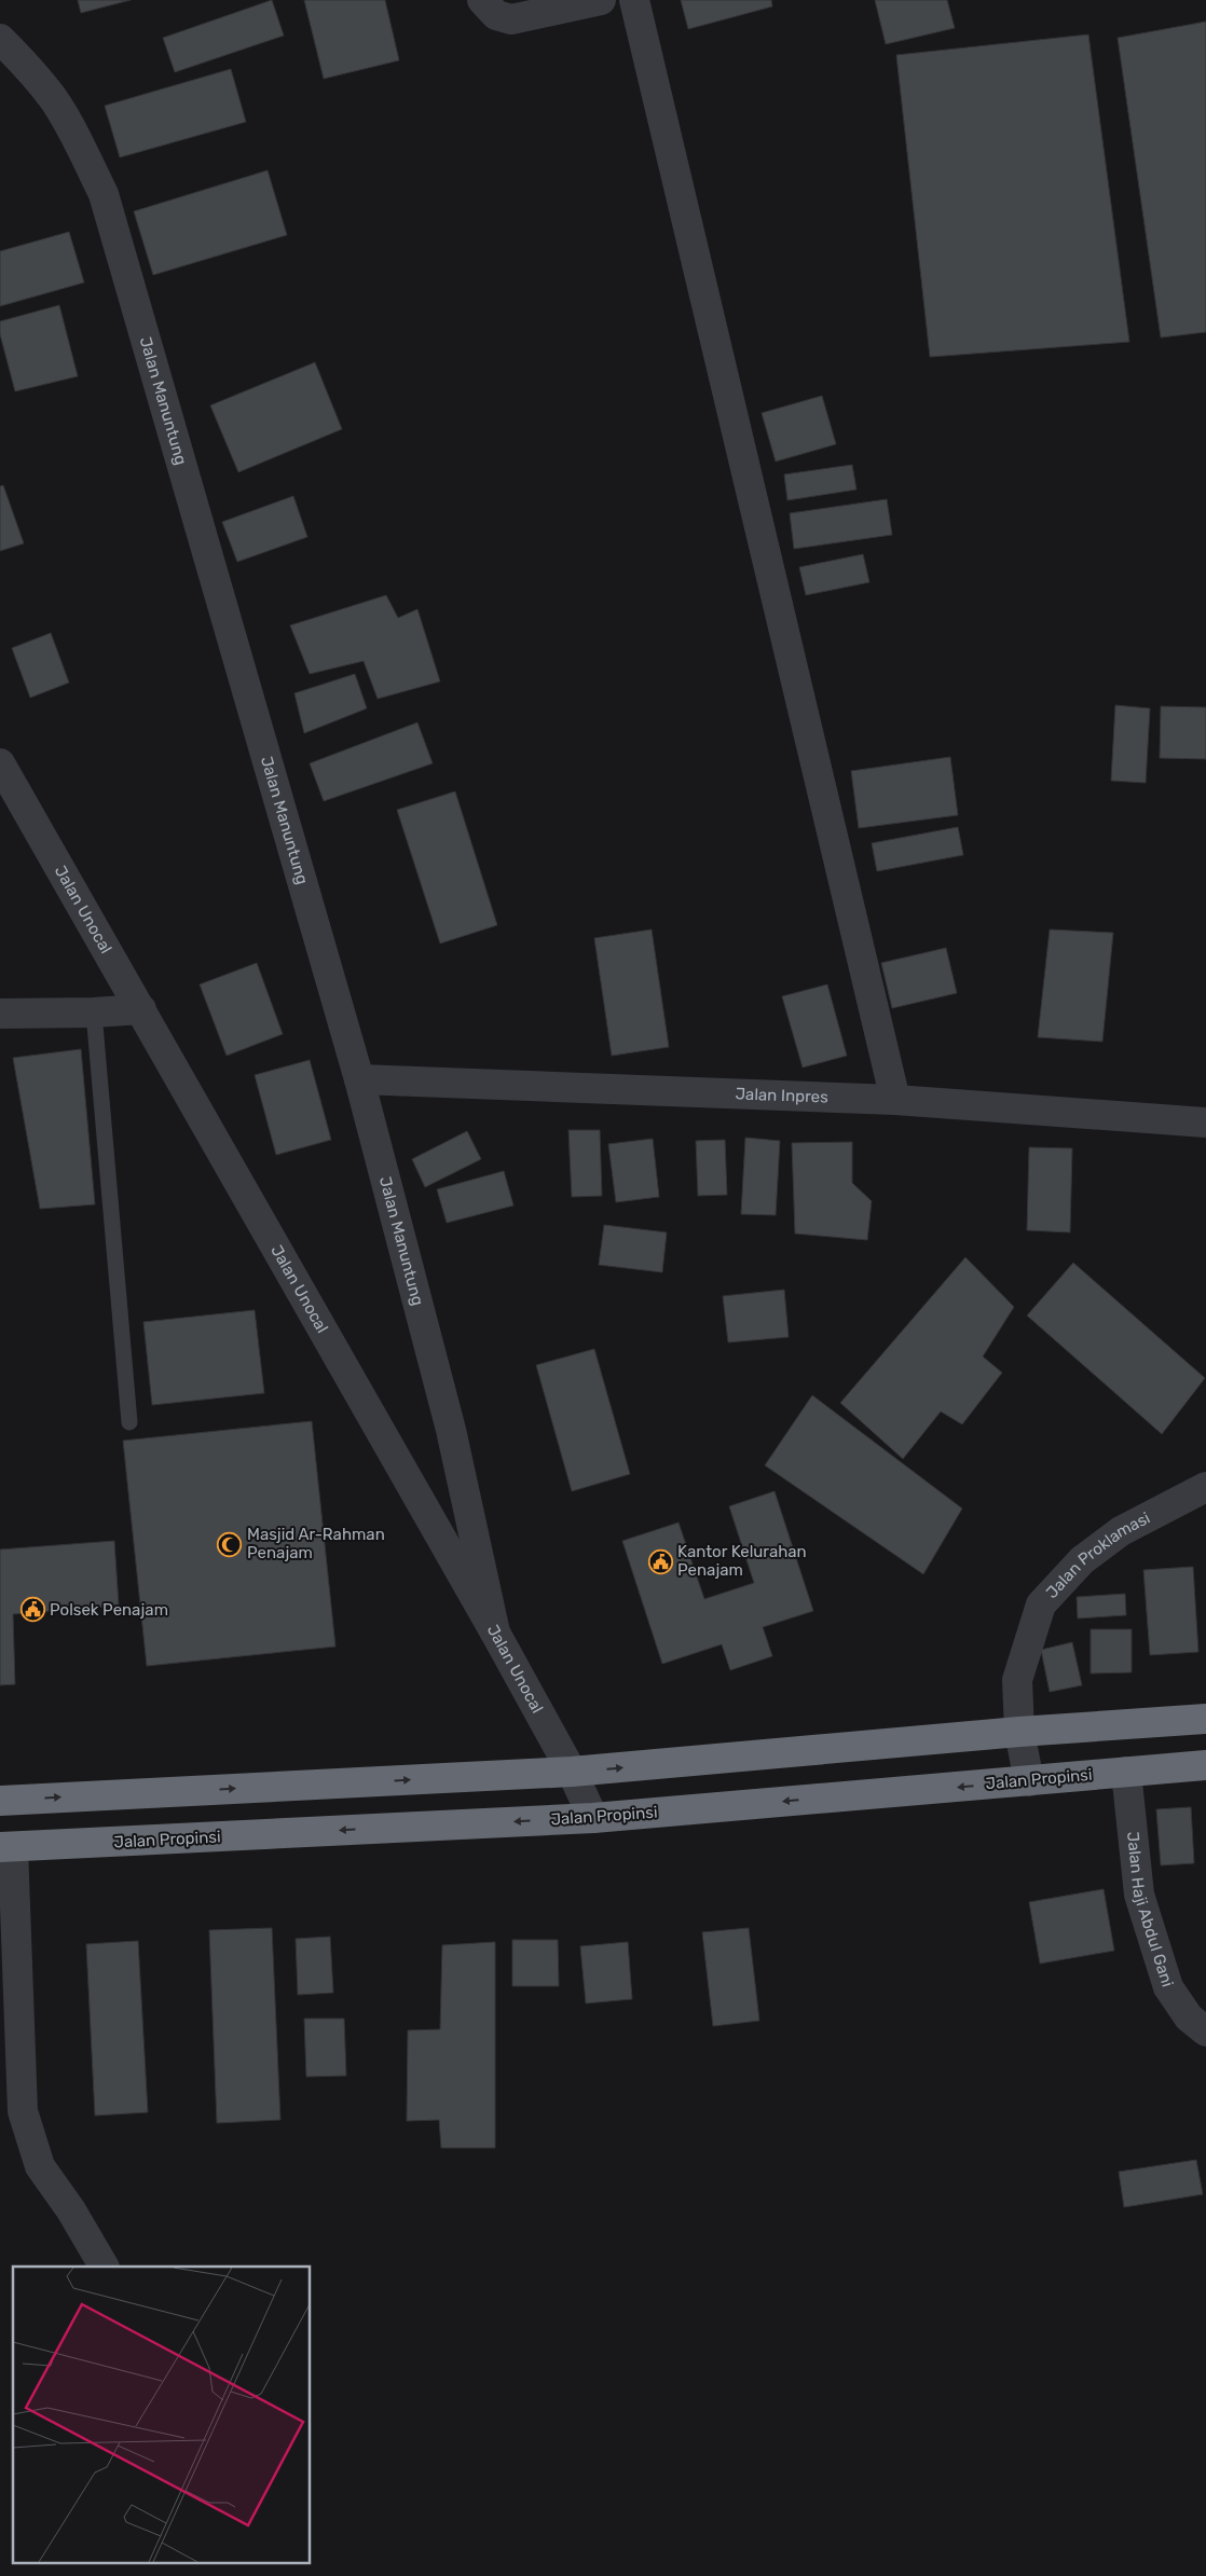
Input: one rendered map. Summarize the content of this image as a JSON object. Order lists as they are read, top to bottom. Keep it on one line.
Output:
{"streets":{"highway":["Jalan Propinsi"],"street":["Jalan Manuntung","Jalan Unocal","Jalan Inpres","Jalan Proklamasi","Jalan Haji Abdul Gani"]},"crossings":[["Jalan Manuntung","Jalan Unocal"],["Jalan Manuntung","Jalan Inpres"],["Jalan Unocal","Jalan Propinsi"],["Jalan Proklamasi","Jalan Propinsi"],["Jalan Propinsi","Jalan Haji Abdul Gani"]],"places":{"mosque":["Masjid Ar-Rahman Penajam"],"public building":["Kantor Kelurahan Penajam","Polsek Penajam"]}}
